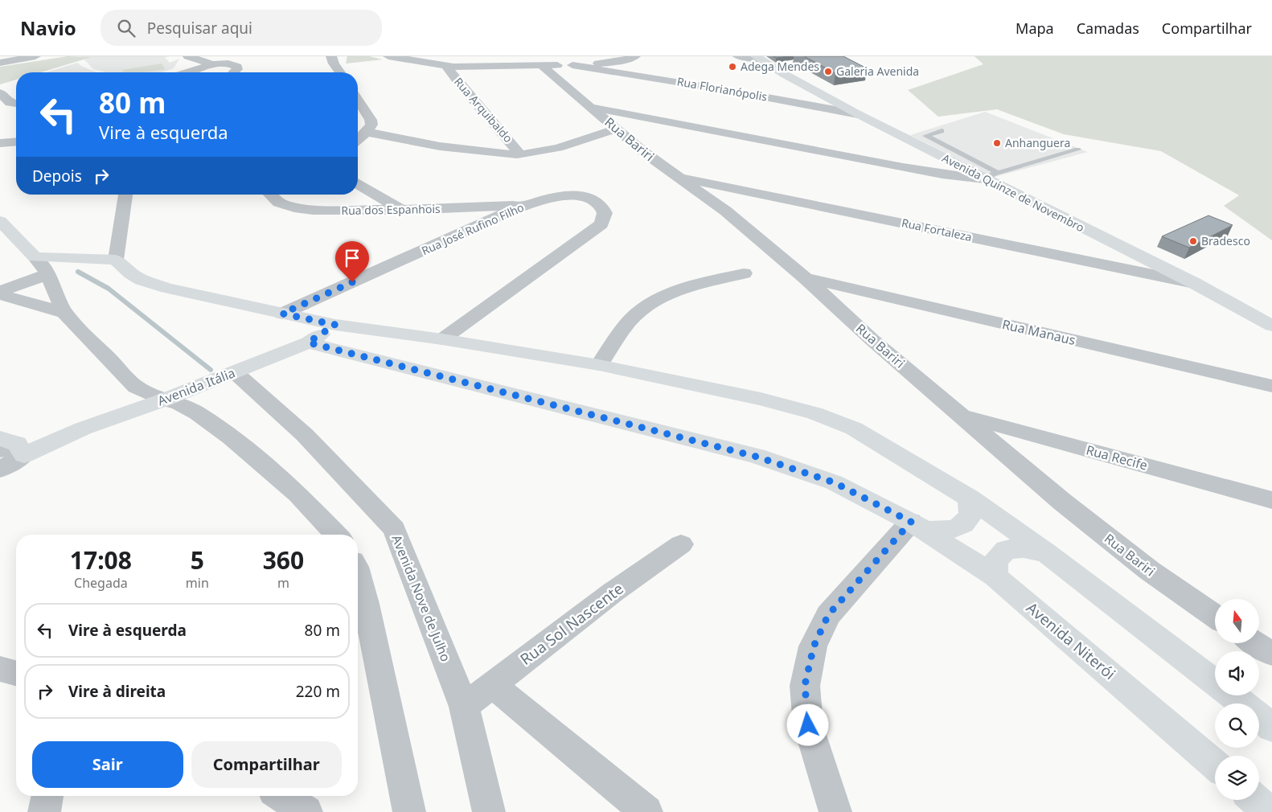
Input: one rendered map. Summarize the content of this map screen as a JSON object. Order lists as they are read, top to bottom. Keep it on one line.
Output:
{"streets":{"main road":["Avenida Quinze de Novembro","Avenida Itália","Avenida Niterói"],"street":["Rua Florianópolis","Rua Arquibaldo","Rua Bariri","Rua dos Espanhois","Rua José Rufino Filho","Rua Fortaleza","Rua Manaus","Rua Recife","Avenida Nove de Julho","Rua Sol Nascente"]},"crossings":[["Rua Florianópolis","Avenida Quinze de Novembro"],["Rua Bariri","Rua Fortaleza"],["Rua Bariri","Rua Manaus"],["Rua Bariri","Rua Recife"],["Avenida Quinze de Novembro","Rua Fortaleza"],["Rua dos Espanhois","Rua José Rufino Filho"],["Avenida Itália","Avenida Nove de Julho"],["Avenida Itália","Avenida Niterói"],["Avenida Nove de Julho","Rua Sol Nascente"]],"places":["Adega Mendes","Galeria Avenida","Anhanguera","Bradesco"],"north":"top","page":{"header":"Navio","search":"Pesquisar aqui","nav":["Mapa","Camadas","Compartilhar"],"turn":["80 m","Vire à esquerda"],"then":"Depois","eta":["17:08","Chegada","5","min","360","m"],"list":[{"name":"Vire à esquerda","value":"80 m"},{"name":"Vire à direita","value":"220 m"}],"buttons":["Sair","Compartilhar"]}}
